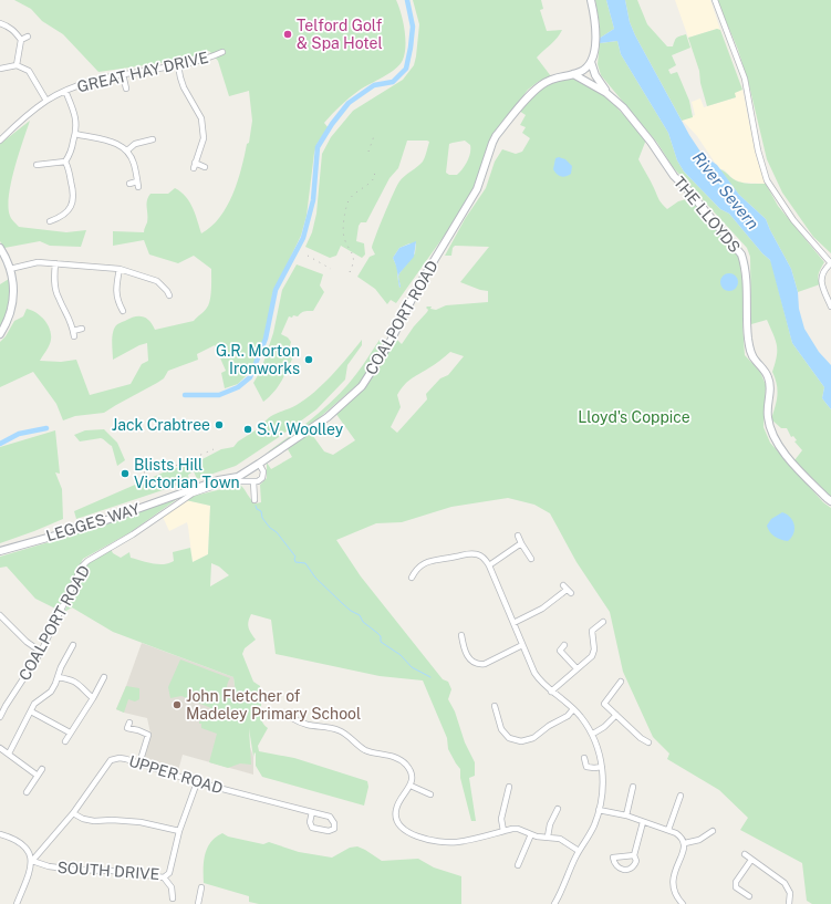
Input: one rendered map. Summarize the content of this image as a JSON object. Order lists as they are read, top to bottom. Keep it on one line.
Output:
{"streets":{"street":["GREAT HAY DRIVE","THE LLOYDS","COALPORT ROAD","LEGGES WAY","UPPER ROAD","SOUTH DRIVE"]},"crossings":[["THE LLOYDS","COALPORT ROAD"],["COALPORT ROAD","LEGGES WAY"],["UPPER ROAD","SOUTH DRIVE"]],"water":["River Severn"],"parks":["Lloyd's Coppice"],"places":["Telford Golf & Spa Hotel","G.R. Morton Ironworks","Jack Crabtree","S.V. Woolley","Blists Hill Victorian Town","John Fletcher of Madeley Primary School"]}
